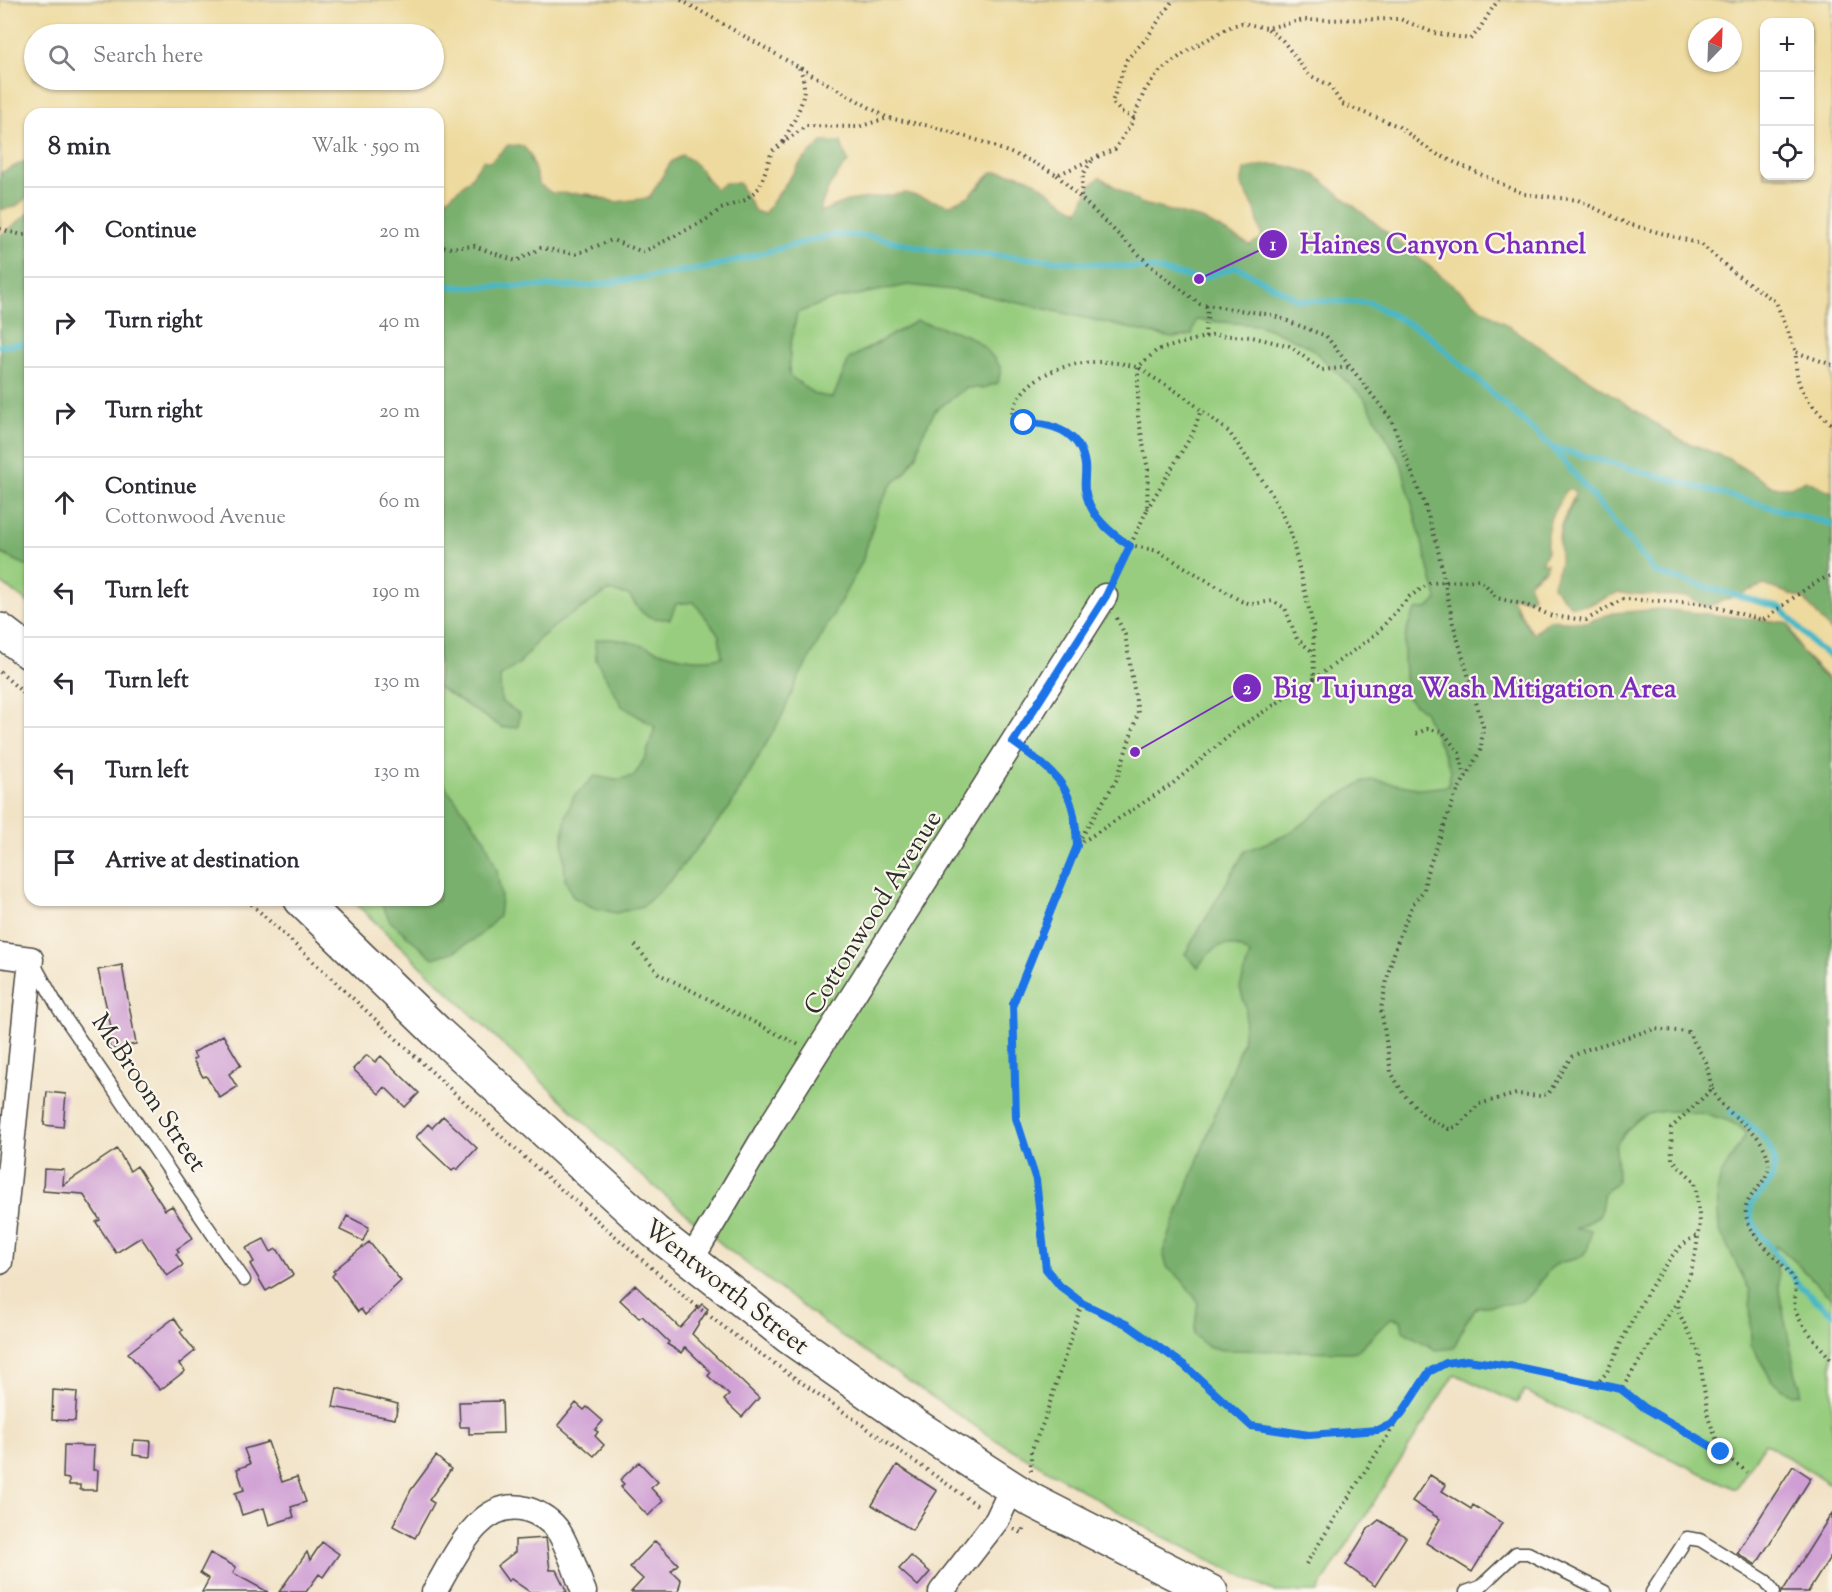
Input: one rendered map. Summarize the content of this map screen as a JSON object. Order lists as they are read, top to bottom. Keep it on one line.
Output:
{"streets":{"main road":["Wentworth Street"],"street":["Cottonwood Avenue"],"lane":["McBroom Street"]},"crossings":[["Cottonwood Avenue","Wentworth Street"]],"places":["Haines Canyon Channel","Big Tujunga Wash Mitigation Area"],"north":"top right","page":{"map_buttons":["+","−"],"search":"Search here","heading":["8 min","Walk · 590 m"],"list":[["Continue","20 m"],["Turn right","40 m"],["Turn right","20 m"],["Continue","Cottonwood Avenue","60 m"],["Turn left","190 m"],["Turn left","130 m"],["Turn left","130 m"],"Arrive at destination"]}}
